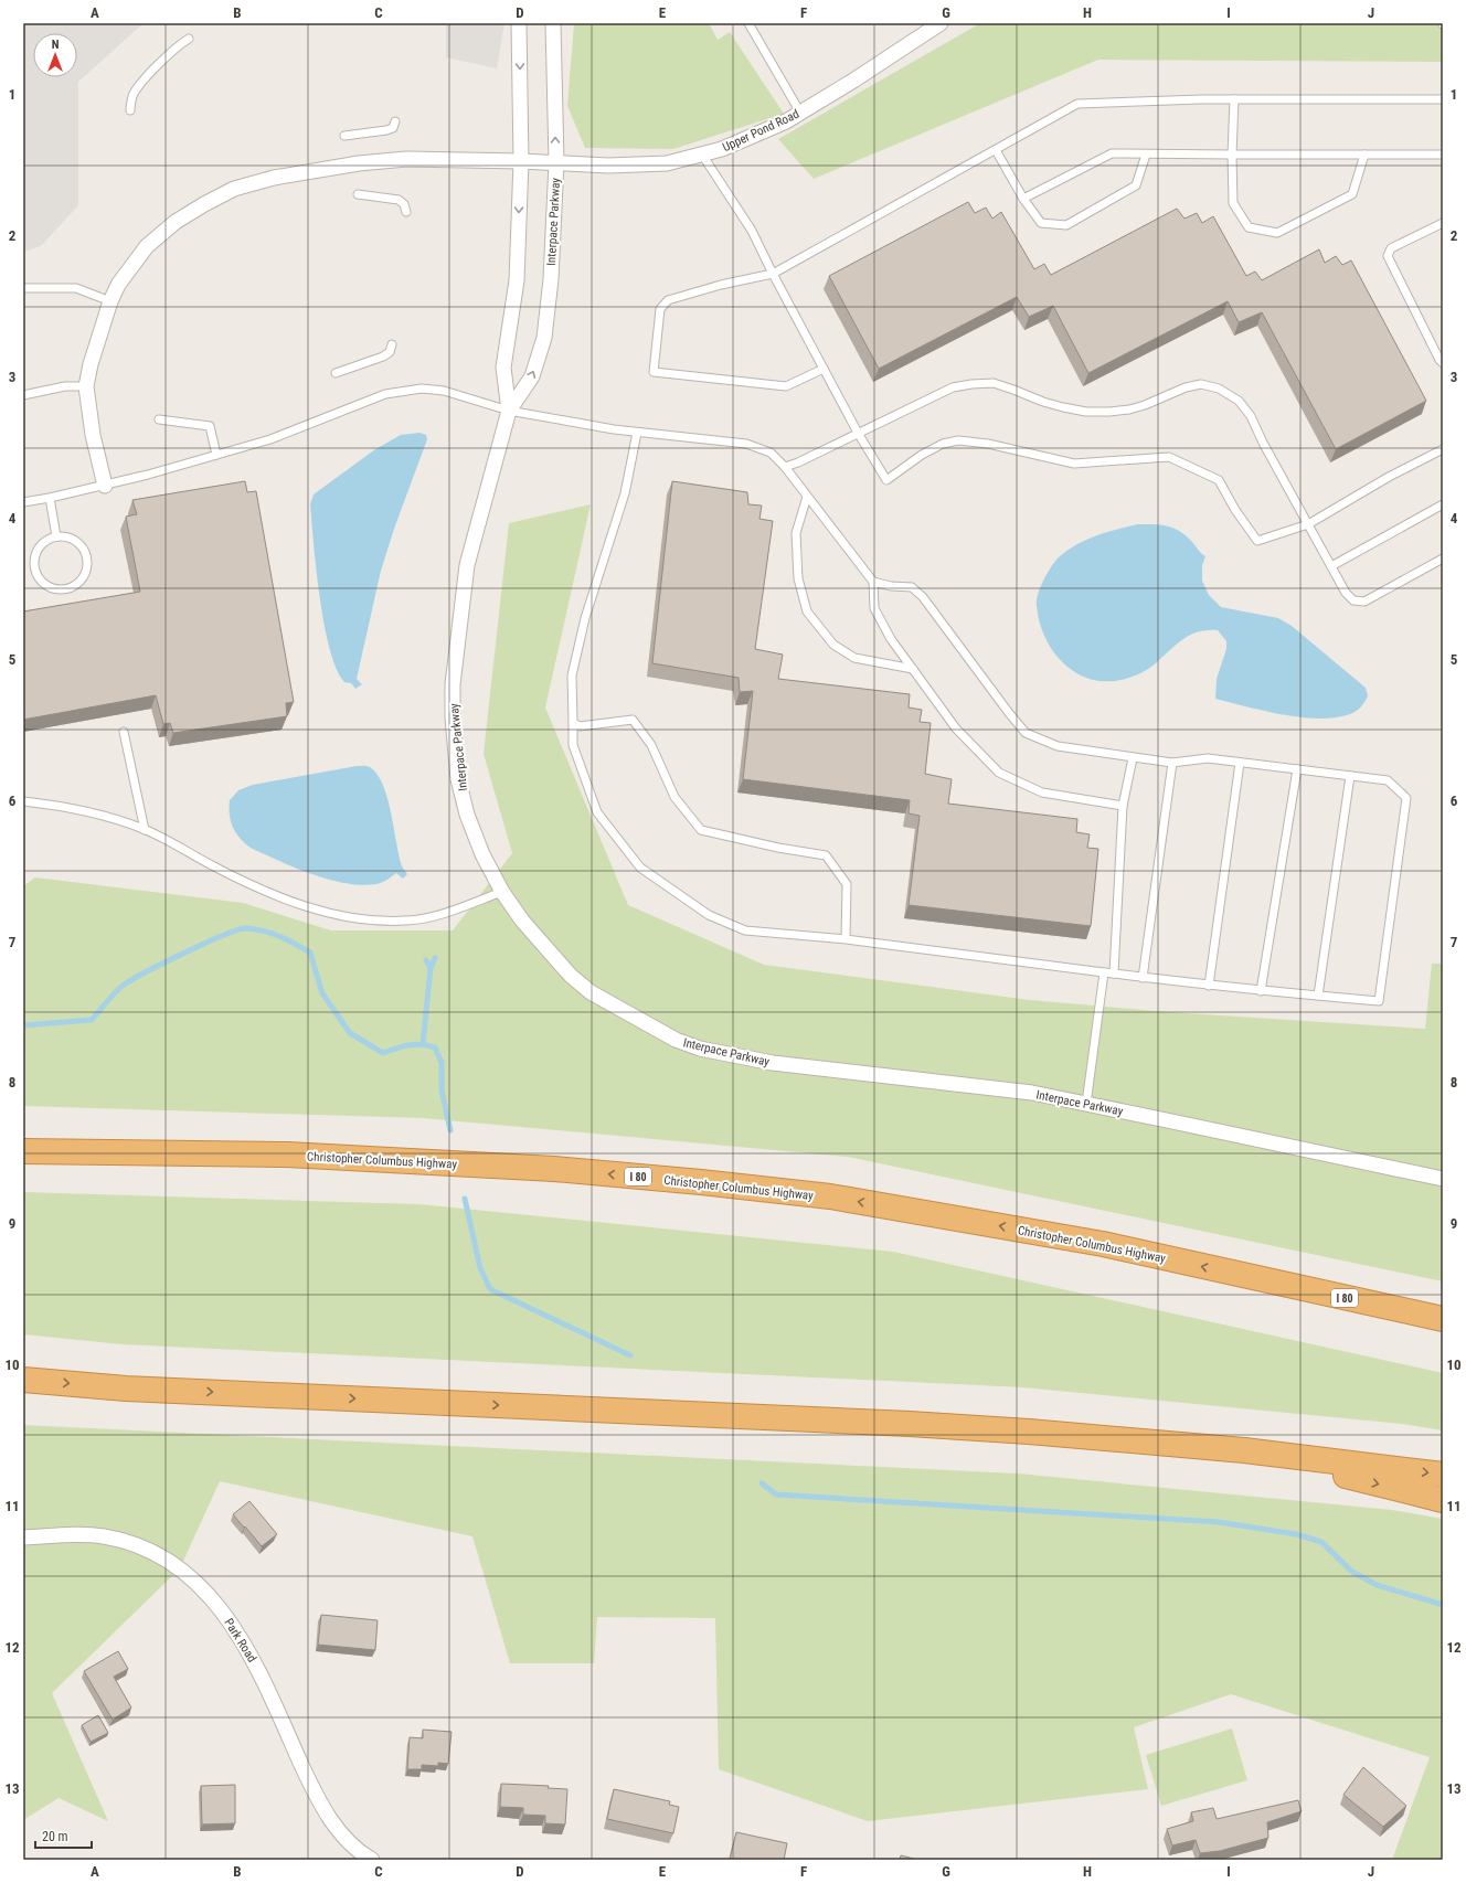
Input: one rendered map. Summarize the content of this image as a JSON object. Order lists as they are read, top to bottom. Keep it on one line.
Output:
{"streets":{"highway":["Christopher Columbus Highway","I 80"],"street":["Upper Pond Road","Interpace Parkway","Park Road"]},"crossings":[["Upper Pond Road","Interpace Parkway"]],"one_way":["Christopher Columbus Highway"],"scale_bar":"20 m","north":"top","grid":{"columns":["A","B","C","D","E","F","G","H","I","J"],"rows":["1","2","3","4","5","6","7","8","9","10","11","12","13"]}}
